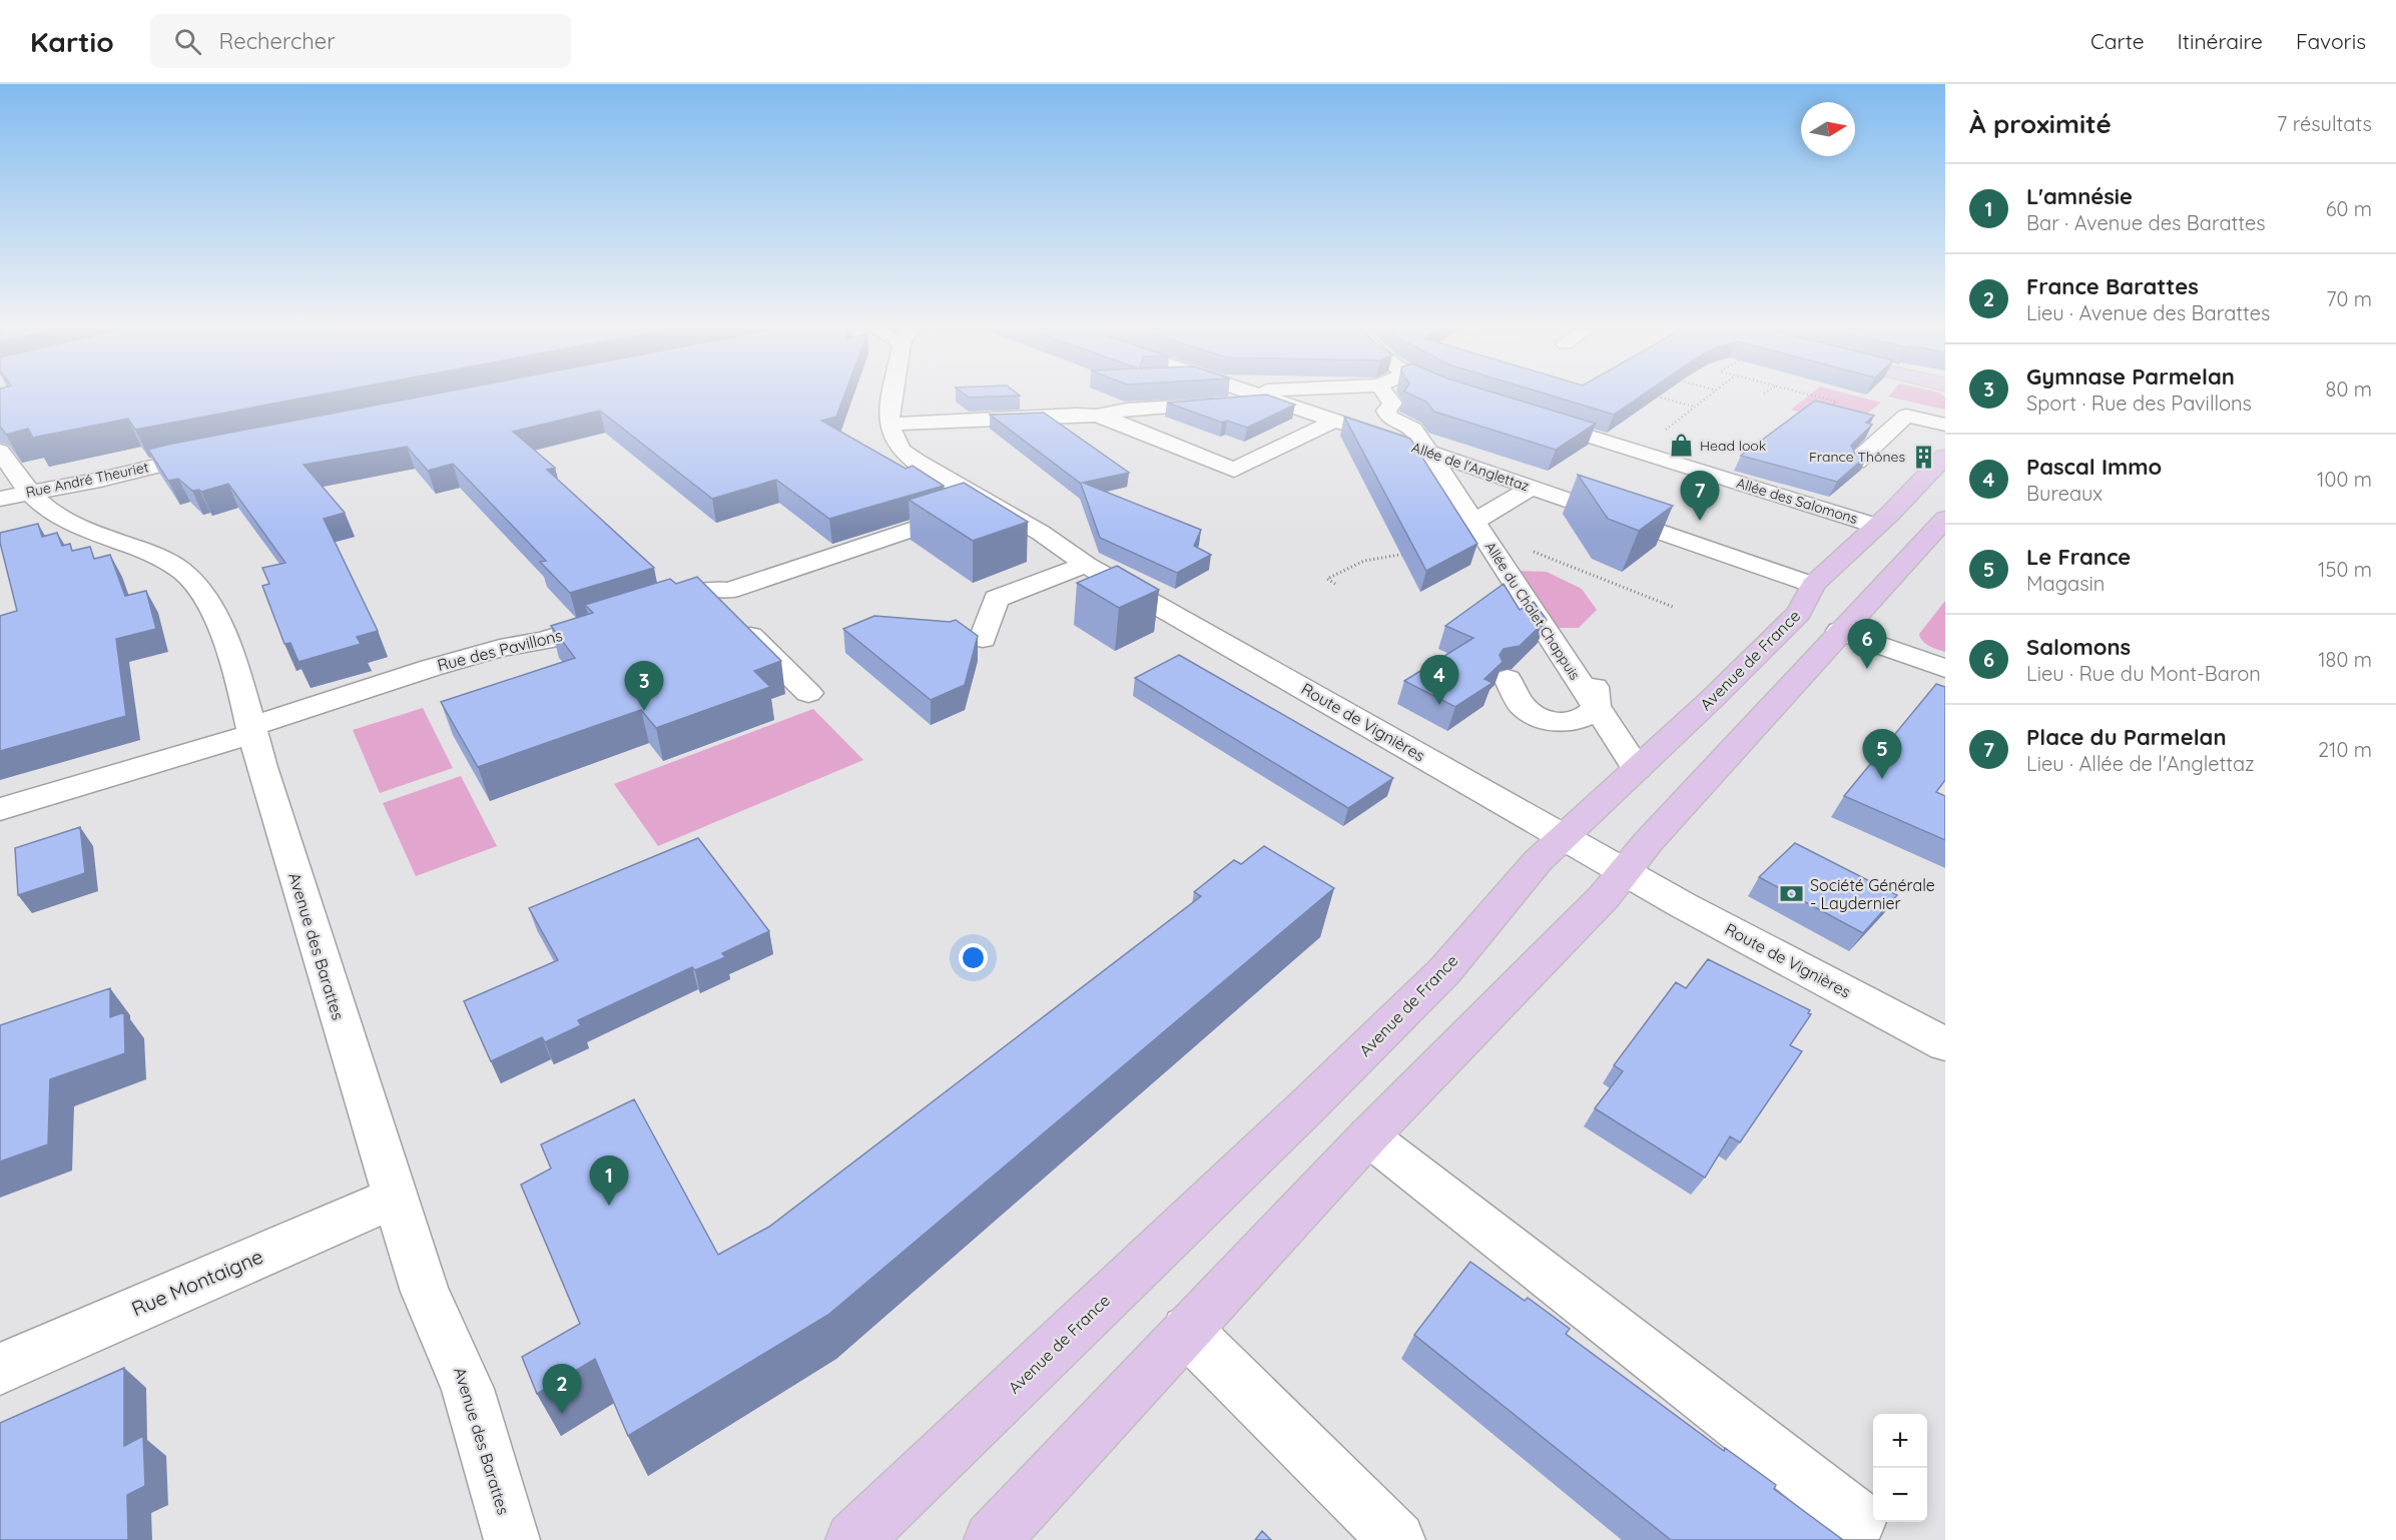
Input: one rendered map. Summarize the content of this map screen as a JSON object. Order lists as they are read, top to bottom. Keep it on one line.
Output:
{"streets":{"main road":["Avenue de France"],"street":["Allée de l'Anglettaz","Rue André Theuriet","Allée des Salomons","Allée du Chalet Chappuis","Rue des Pavillons","Route de Vignières","Avenue des Barattes","Rue Montaigne"]},"crossings":[["Allée de l'Anglettaz","Allée du Chalet Chappuis"],["Allée de l'Anglettaz","Avenue de France"],["Rue André Theuriet","Avenue des Barattes"],["Allée des Salomons","Avenue de France"],["Allée du Chalet Chappuis","Avenue de France"],["Rue des Pavillons","Route de Vignières"],["Rue des Pavillons","Avenue des Barattes"],["Avenue de France","Route de Vignières"],["Avenue des Barattes","Rue Montaigne"]],"places":{"shop":["Head look"],"building":["France Thônes"],"bank":["Société Générale - Laydernier"]},"north":"right","page":{"header":"Kartio","search":"Rechercher","nav":["Carte","Itinéraire","Favoris"],"heading":["À proximité","7 résultats"],"list":[{"mark":"1","name":"L'amnésie","note":"Bar · Avenue des Barattes","value":"60 m"},{"mark":"2","name":"France Barattes","note":"Lieu · Avenue des Barattes","value":"70 m"},{"mark":"3","name":"Gymnase Parmelan","note":"Sport · Rue des Pavillons","value":"80 m"},{"mark":"4","name":"Pascal Immo","note":"Bureaux","value":"100 m"},{"mark":"5","name":"Le France","note":"Magasin","value":"150 m"},{"mark":"6","name":"Salomons","note":"Lieu · Rue du Mont-Baron","value":"180 m"},{"mark":"7","name":"Place du Parmelan","note":"Lieu · Allée de l'Anglettaz","value":"210 m"}],"pins":["7","6","4","3","5","1","2"],"map_buttons":["+","−"]}}
